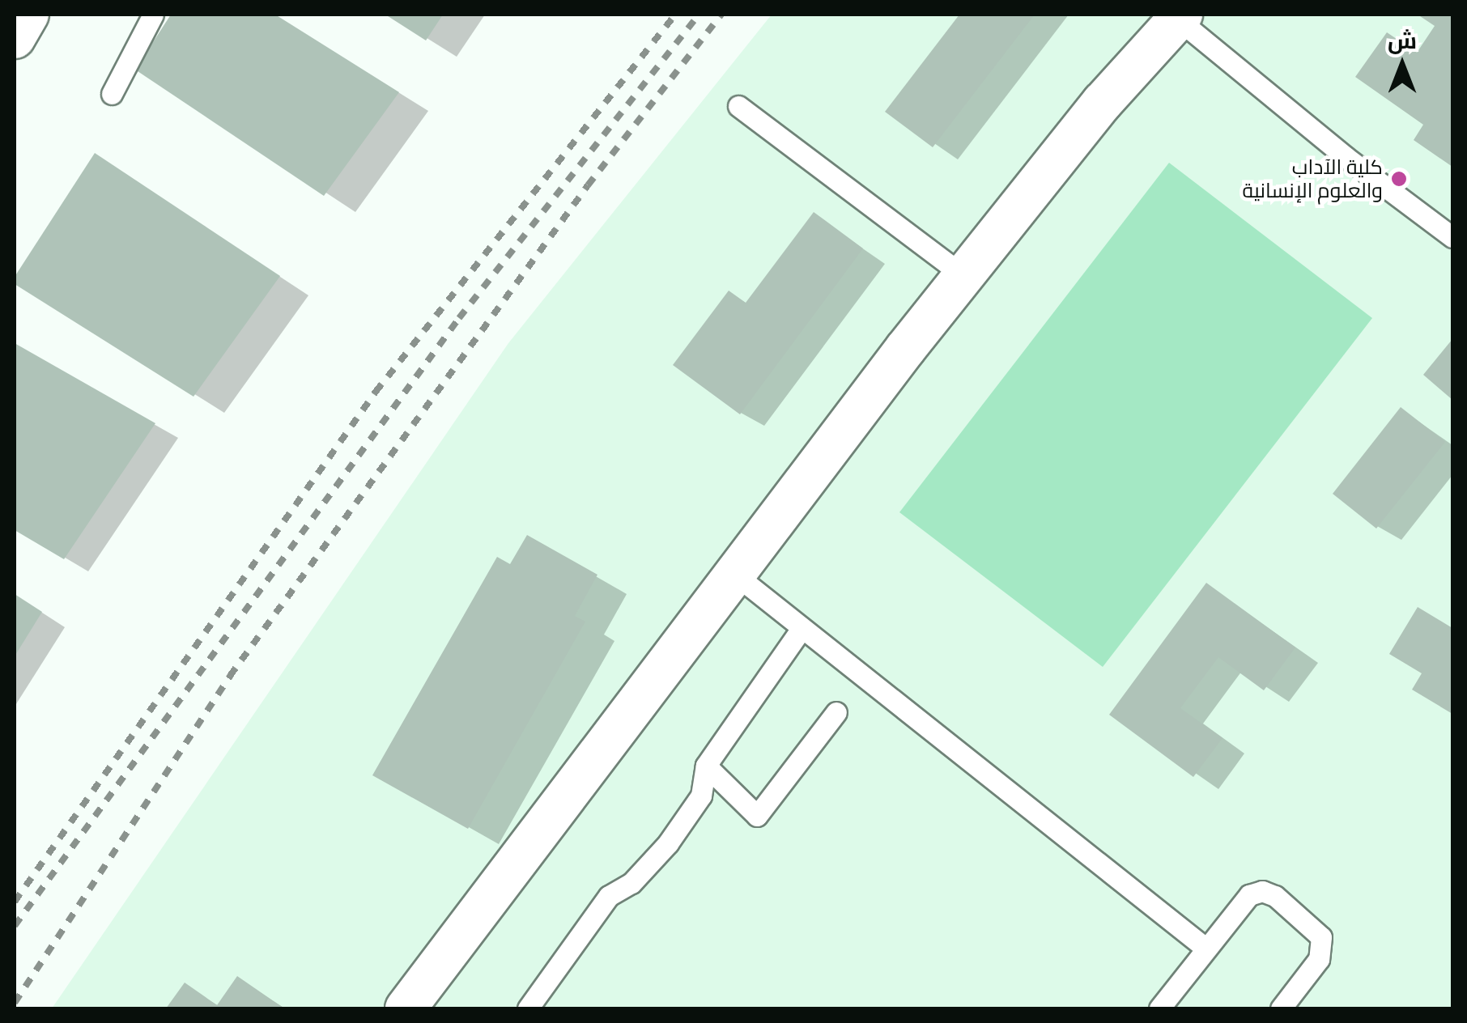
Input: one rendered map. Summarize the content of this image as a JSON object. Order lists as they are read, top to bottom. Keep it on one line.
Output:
{"places":["كلية الآداب والعلوم الإنسانية"],"north":"top"}
